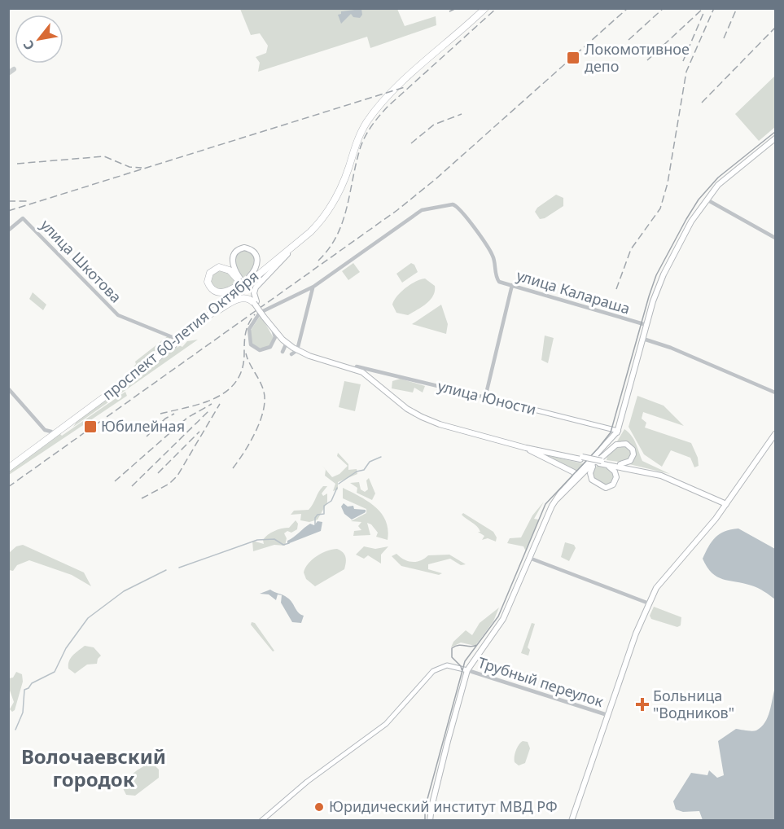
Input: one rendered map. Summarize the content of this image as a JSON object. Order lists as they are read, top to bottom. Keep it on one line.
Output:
{"streets":{"highway":["проспект 60-летия Октября"],"main road":["улица Юности"],"street":["улица Шкотова","улица Калараша","Трубный переулок"]},"crossings":[["улица Шкотова","проспект 60-летия Октября"]],"districts":["Волочаевский городок"],"places":{"transit":["Локомотивное депо","Юбилейная"],"health":["Больница \"Водников\""],"other":["Юридический институт МВД РФ"]},"north":"bottom left"}
